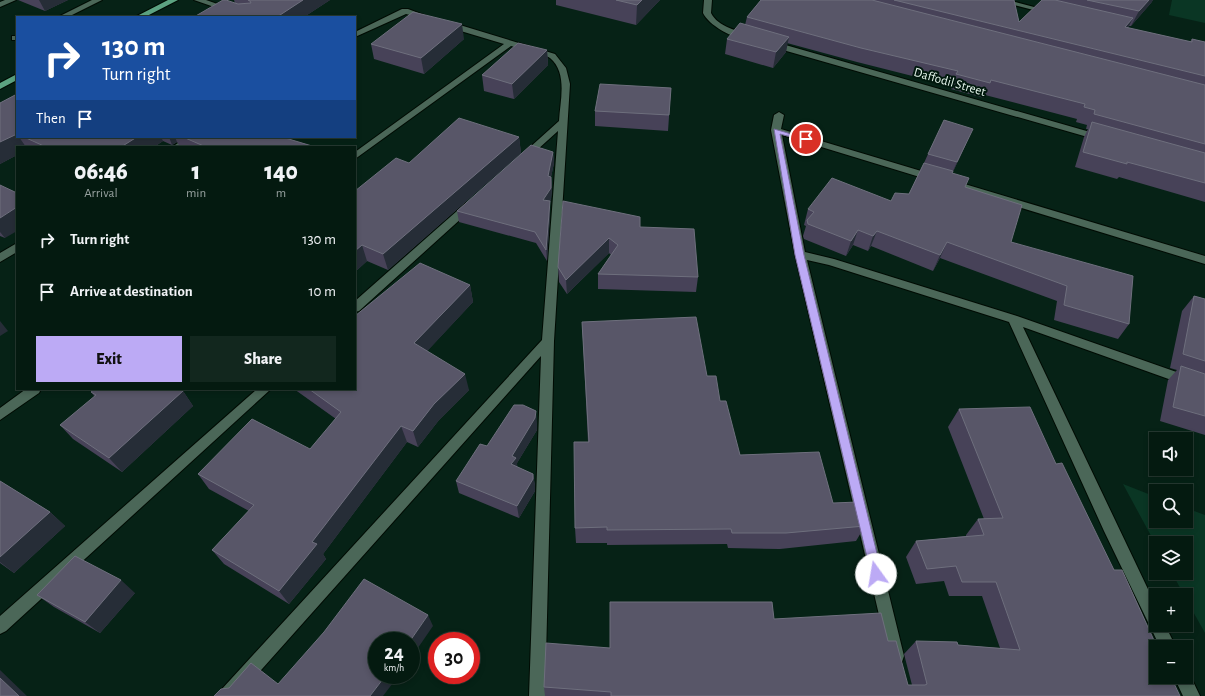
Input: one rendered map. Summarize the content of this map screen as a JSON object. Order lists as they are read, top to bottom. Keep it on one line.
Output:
{"streets":{"street":["Daffodil Street"]},"page":{"turn":["130 m","Turn right"],"then":"Then","eta":["06:46","Arrival","1","min","140","m"],"list":[{"name":"Turn right","value":"130 m"},{"name":"Arrive at destination","value":"10 m"}],"buttons":["Exit","Share"],"map_buttons":["+","−"],"speed":"24 km/h","limit":"30"}}
